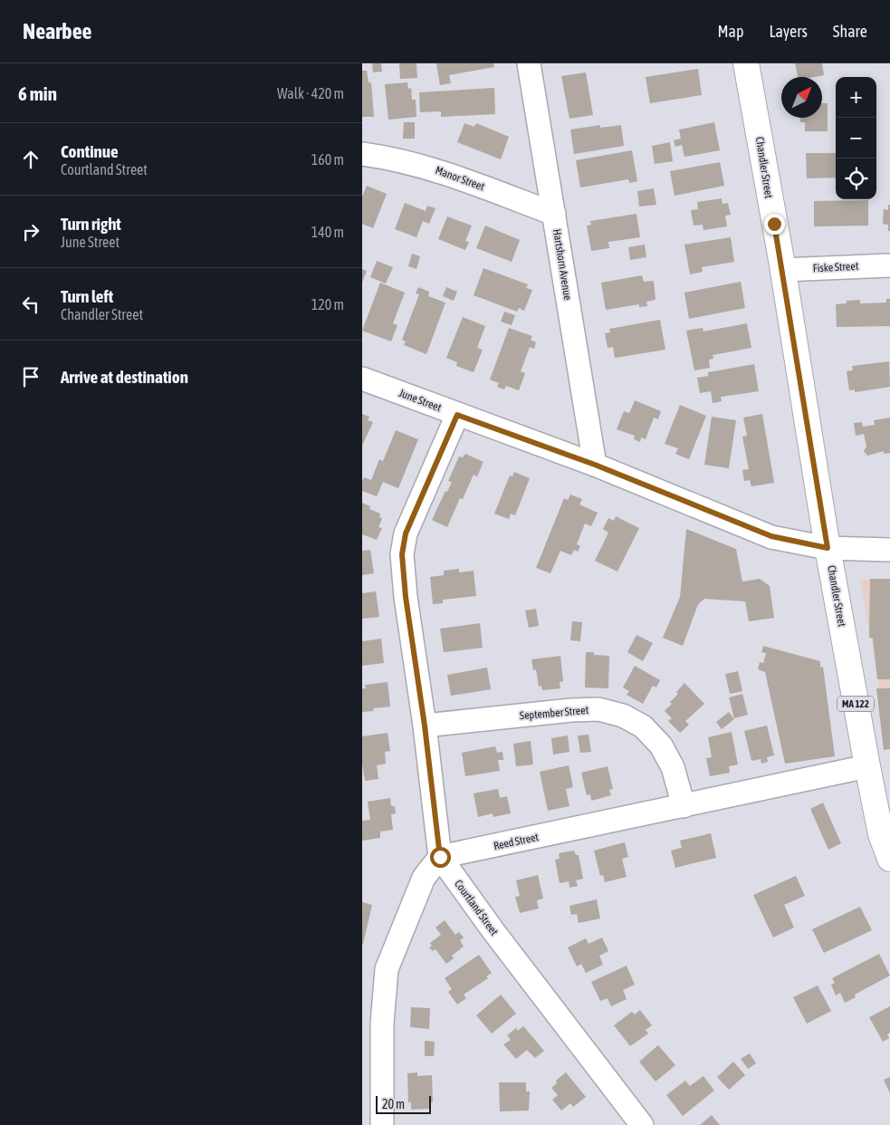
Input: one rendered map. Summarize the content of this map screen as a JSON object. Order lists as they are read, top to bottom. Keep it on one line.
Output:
{"streets":{"main road":["Chandler Street","MA 122"],"street":["Manor Street","Hartshorn Avenue","Fiske Street","June Street","September Street","Reed Street","Courtland Street"]},"crossings":[["Chandler Street","Fiske Street"],["Chandler Street","June Street"],["Chandler Street","Reed Street"],["Manor Street","Hartshorn Avenue"],["Hartshorn Avenue","June Street"],["June Street","Courtland Street"],["September Street","Reed Street"],["September Street","Courtland Street"],["Reed Street","Courtland Street"]],"scale_bar":"20 m","north":"top right","page":{"header":"Nearbee","nav":["Map","Layers","Share"],"heading":["6 min","Walk · 420 m"],"map_buttons":["+","−"],"list":[["Continue","Courtland Street","160 m"],["Turn right","June Street","140 m"],["Turn left","Chandler Street","120 m"],"Arrive at destination"],"scale":"20 m"}}
